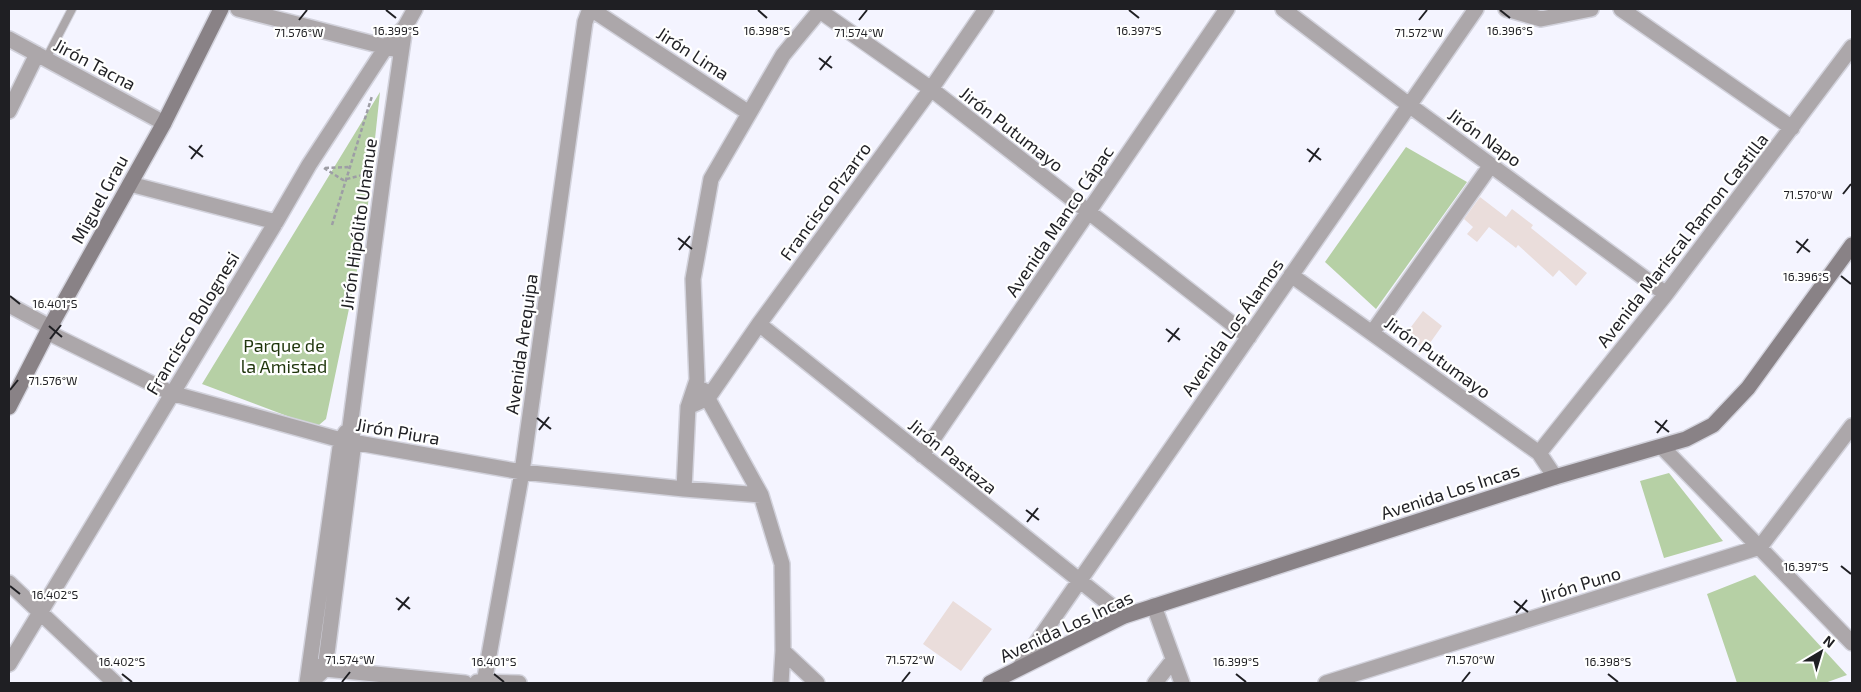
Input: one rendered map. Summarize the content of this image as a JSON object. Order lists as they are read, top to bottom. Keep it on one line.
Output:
{"streets":{"street":["Jirón Lima","Jirón Tacna","Jirón Putumayo","Jirón Napo","Miguel Grau","Francisco Pizarro","Avenida Manco Cápac","Jirón Hipólito Unanue","Avenida Mariscal Ramon Castilla","Francisco Bolognesi","Avenida Los Álamos","Avenida Arequipa","Jirón Piura","Jirón Pastaza","Avenida Los Incas","Jirón Puno"]},"crossings":[["Jirón Lima","Avenida Arequipa"],["Jirón Tacna","Miguel Grau"],["Jirón Putumayo","Francisco Pizarro"],["Jirón Putumayo","Avenida Manco Cápac"],["Jirón Putumayo","Avenida Mariscal Ramon Castilla"],["Jirón Putumayo","Avenida Los Álamos"],["Jirón Putumayo","Avenida Los Incas"],["Jirón Napo","Avenida Mariscal Ramon Castilla"],["Jirón Napo","Avenida Los Álamos"],["Miguel Grau","Jirón Piura"],["Francisco Pizarro","Jirón Pastaza"],["Avenida Manco Cápac","Jirón Pastaza"],["Jirón Hipólito Unanue","Francisco Bolognesi"],["Jirón Hipólito Unanue","Jirón Piura"],["Francisco Bolognesi","Jirón Piura"],["Avenida Los Álamos","Jirón Pastaza"],["Avenida Los Álamos","Avenida Los Incas"],["Avenida Arequipa","Jirón Piura"],["Jirón Pastaza","Avenida Los Incas"]],"parks":["Parque de la Amistad"],"north":"top right","coordinates":["16.399°S","16.398°S","16.397°S","16.396°S","71.576°W","71.574°W","71.572°W","71.570°W","16.401°S","16.402°S"]}
